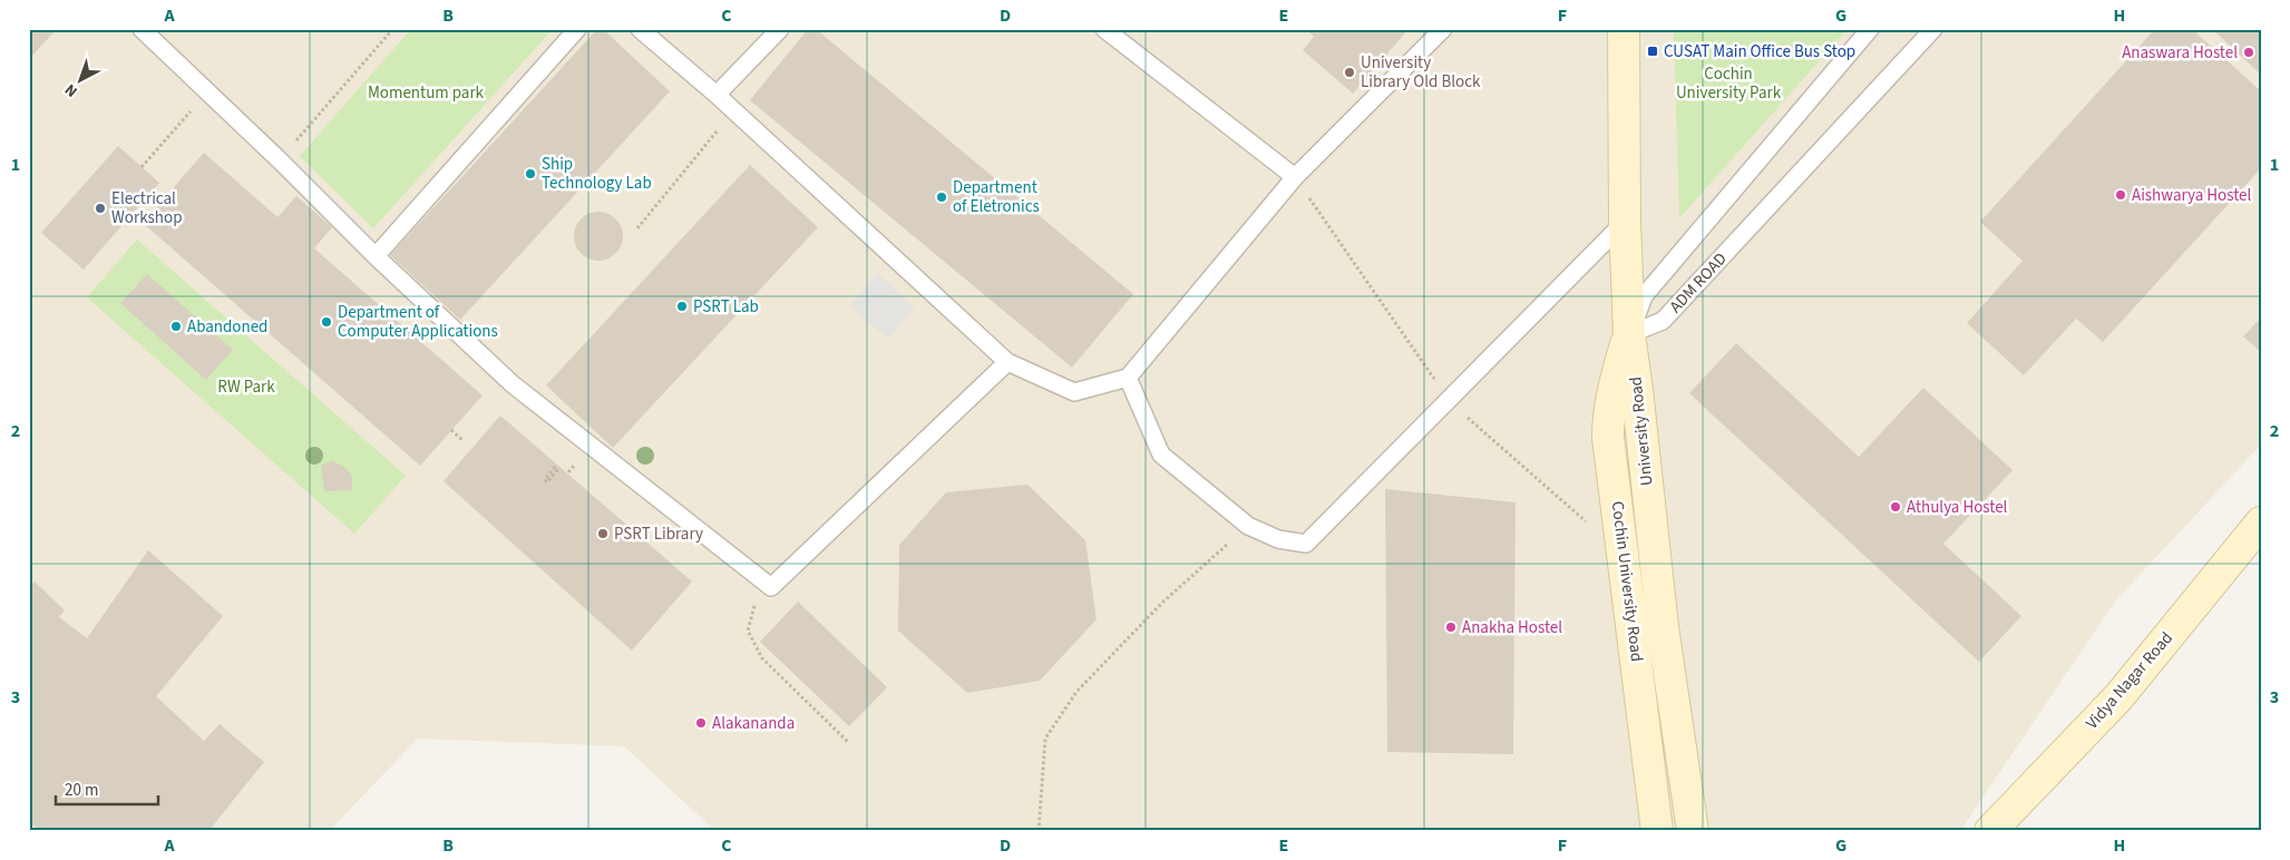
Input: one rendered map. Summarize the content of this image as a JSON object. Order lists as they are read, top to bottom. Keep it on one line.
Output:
{"streets":{"street":["University Road","Cochin University Road","Vidya Nagar Road"],"lane":["ADM ROAD"]},"crossings":[["ADM ROAD","University Road"],["ADM ROAD","Cochin University Road"],["University Road","Cochin University Road"]],"parks":["Cochin University Park","Momentum park","RW Park"],"places":{"transit":["CUSAT Main Office Bus Stop"],"other":["Anaswara Hostel","University Library Old Block","Ship Technology Lab","Aishwarya Hostel","Department of Eletronics","Electrical Workshop","PSRT Lab","Department of Computer Applications","Abandoned","Athulya Hostel","PSRT Library","Anakha Hostel","Alakananda"]},"scale_bar":"20 m","north":"bottom left","grid":{"columns":["A","B","C","D","E","F","G","H"],"rows":["1","2","3"]}}
